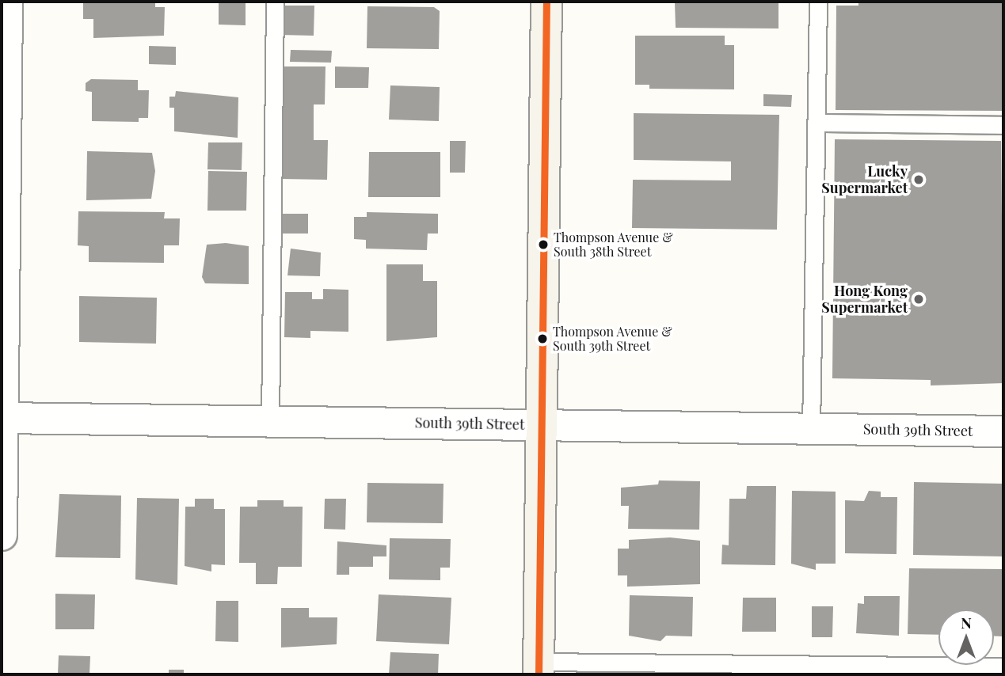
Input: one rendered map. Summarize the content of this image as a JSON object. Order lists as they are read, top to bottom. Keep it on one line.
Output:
{"streets":{"street":["South 39th Street"]},"places":["Lucky Supermarket","Thompson Avenue & South 38th Street","Hong Kong Supermarket","Thompson Avenue & South 39th Street"],"north":"top"}
